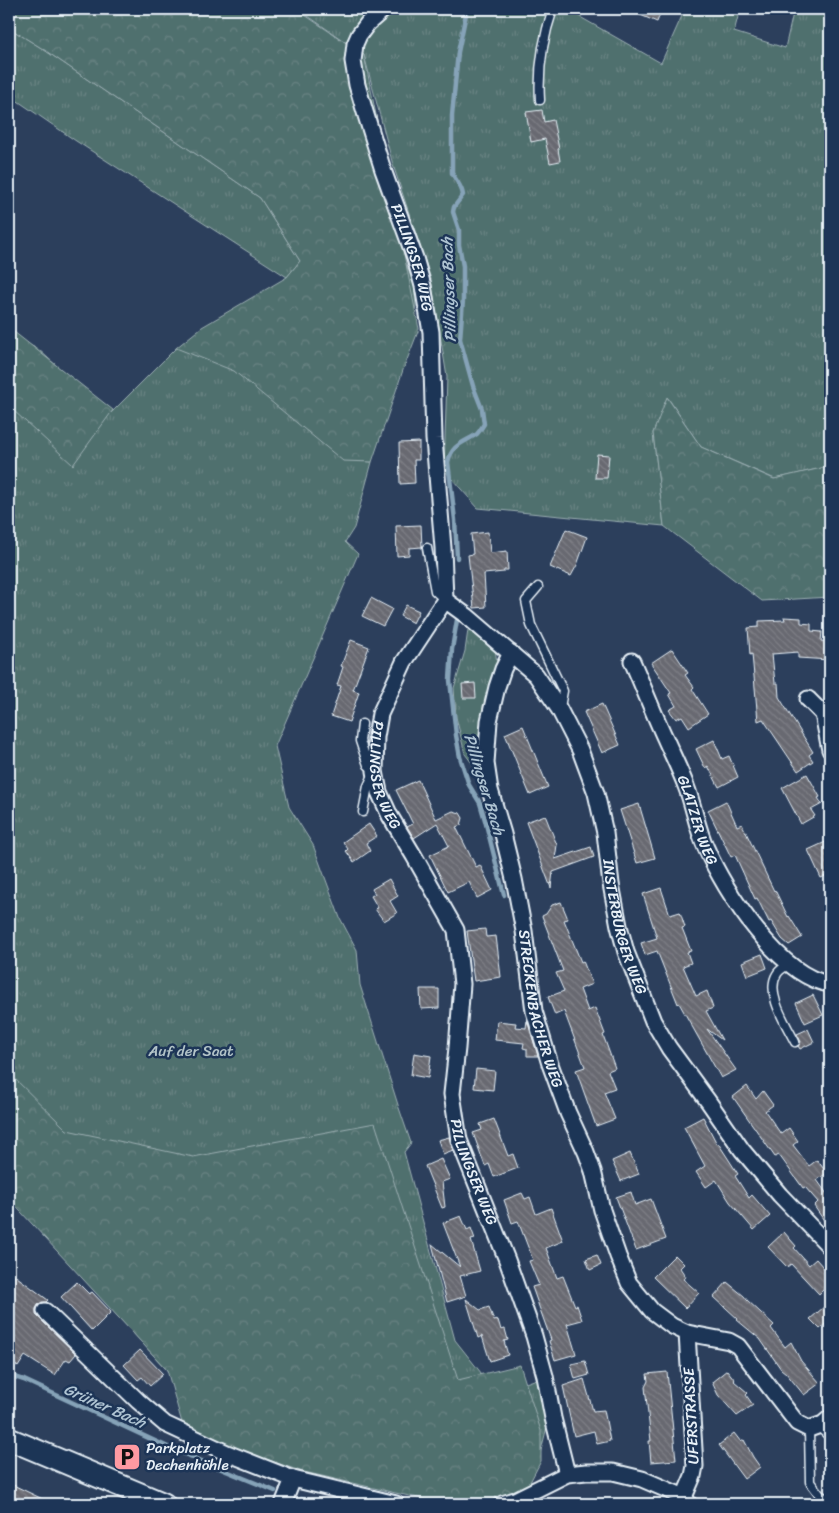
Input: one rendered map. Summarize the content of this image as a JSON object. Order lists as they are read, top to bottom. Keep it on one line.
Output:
{"streets":{"street":["PILLINGSER WEG","GLATZER WEG","INSTERBURGER WEG","STRECKENBACHER WEG","UFERSTRASSE"]},"crossings":[["PILLINGSER WEG","INSTERBURGER WEG"],["PILLINGSER WEG","UFERSTRASSE"],["INSTERBURGER WEG","STRECKENBACHER WEG"],["STRECKENBACHER WEG","UFERSTRASSE"]],"water":["Pillingser Bach","Grüner Bach"],"parks":["Auf der Saat"],"places":{"parking":["Parkplatz Dechenhöhle"]}}
